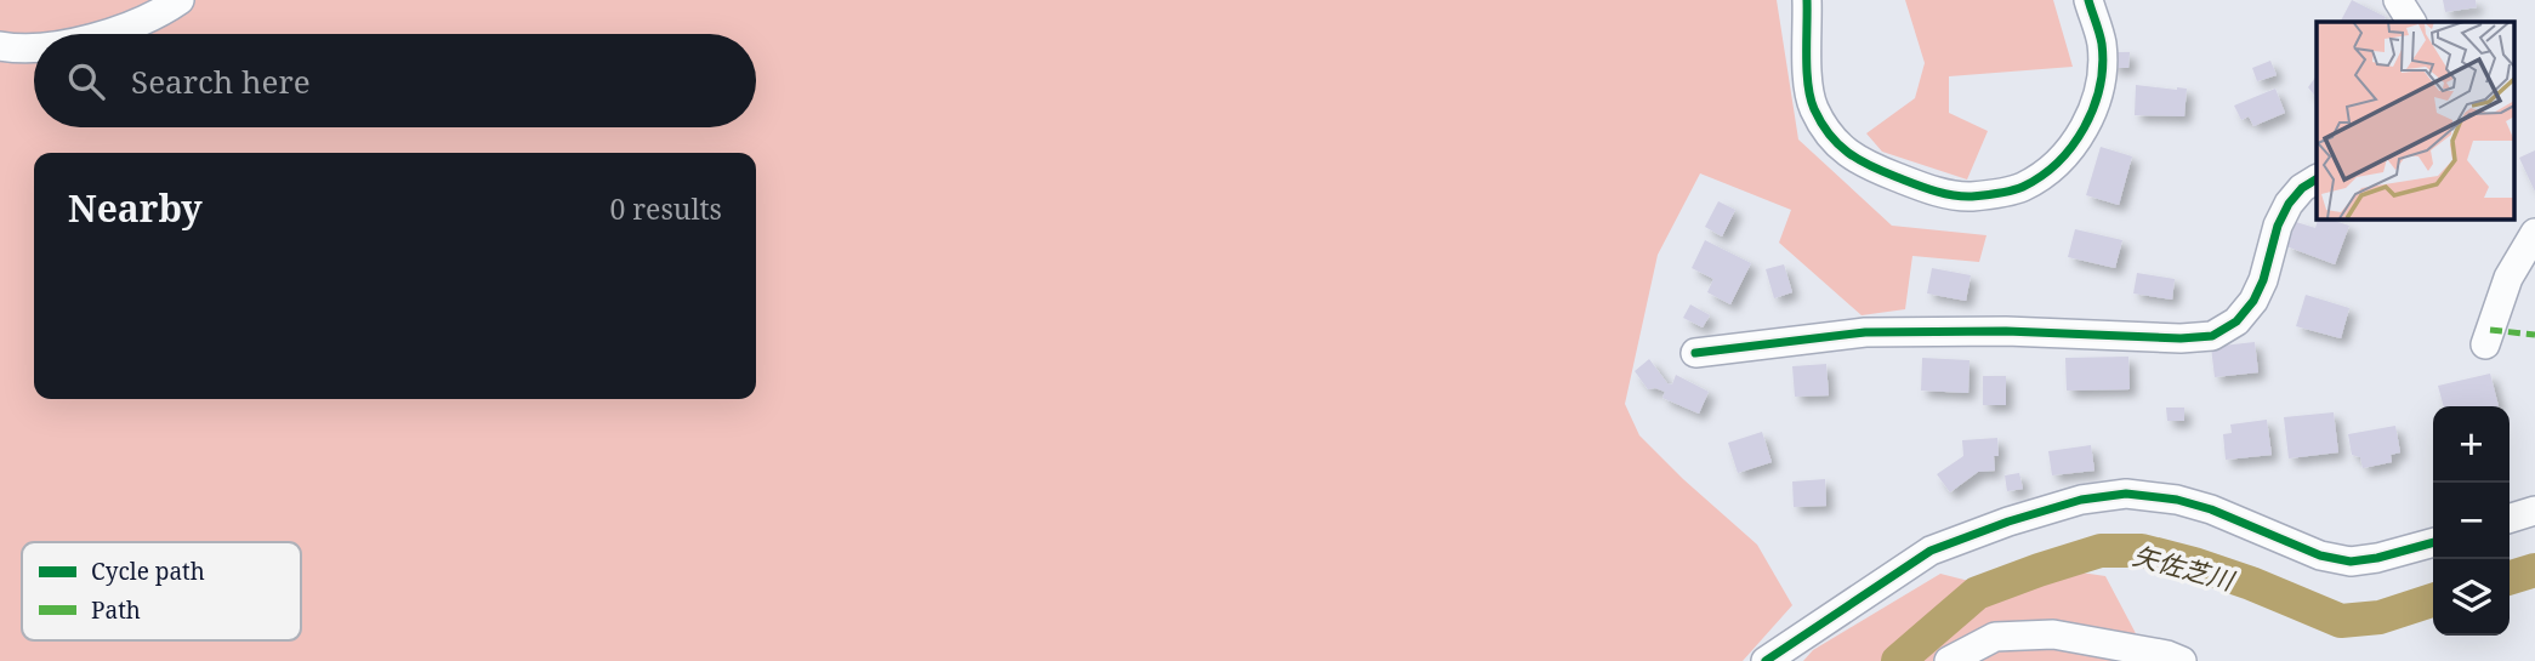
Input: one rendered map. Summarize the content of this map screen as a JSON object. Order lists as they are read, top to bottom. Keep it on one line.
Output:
{"water":["矢佐芝川"],"legend":["Cycle path","Path"],"page":{"search":"Search here","heading":["Nearby","0 results"],"map_buttons":["+","−"]}}
